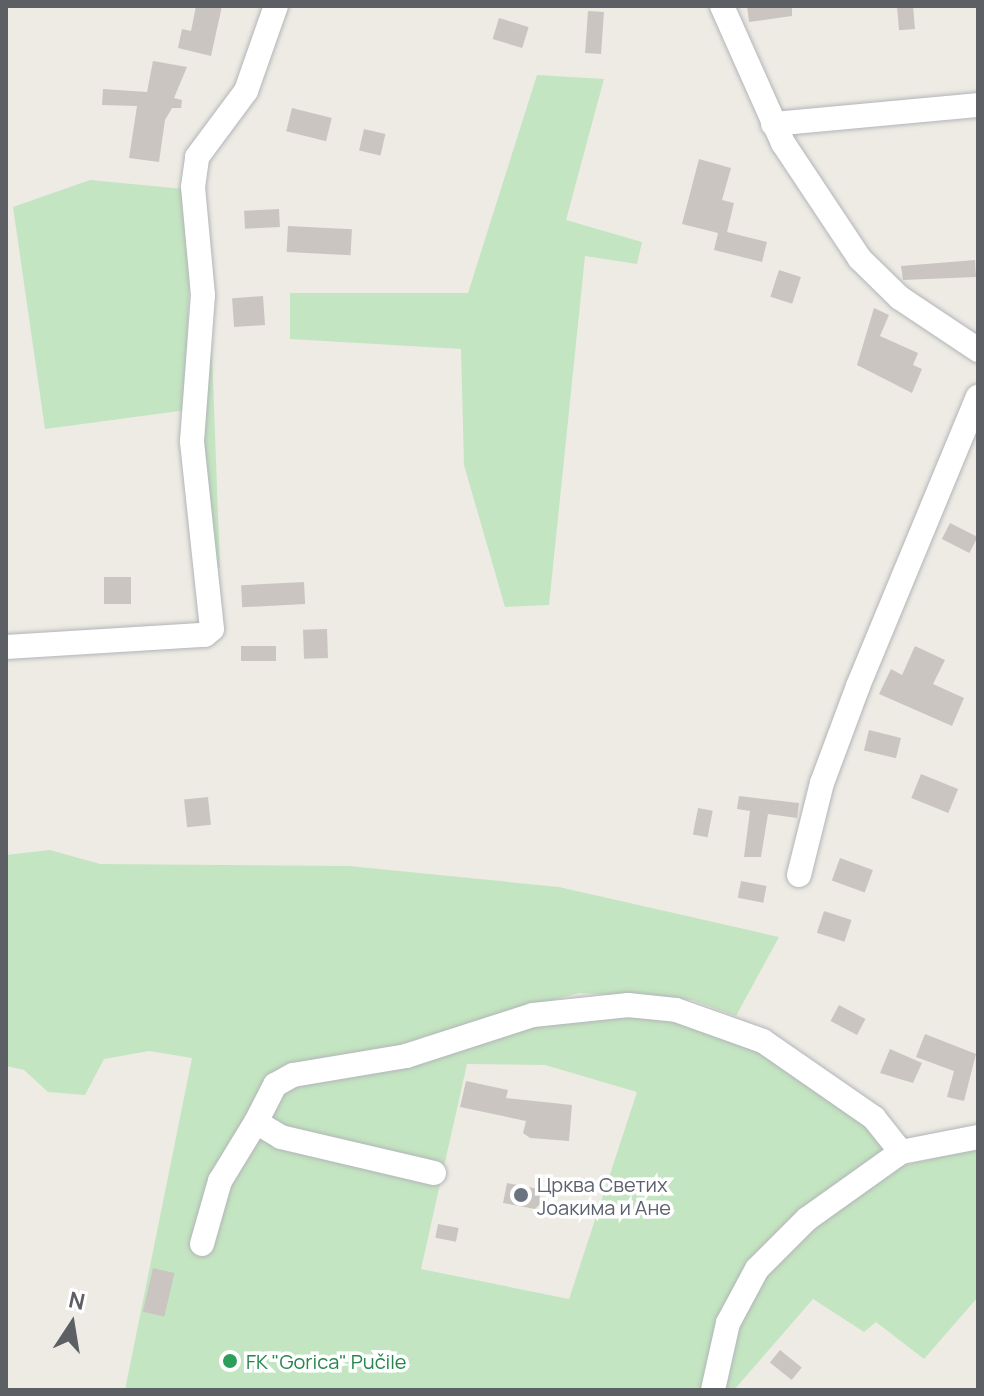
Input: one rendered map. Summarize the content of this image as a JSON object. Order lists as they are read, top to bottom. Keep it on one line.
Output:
{"places":["Црква Светих Јоакима и Ане","FK \"Gorica\" Pučile"],"north":"top"}
